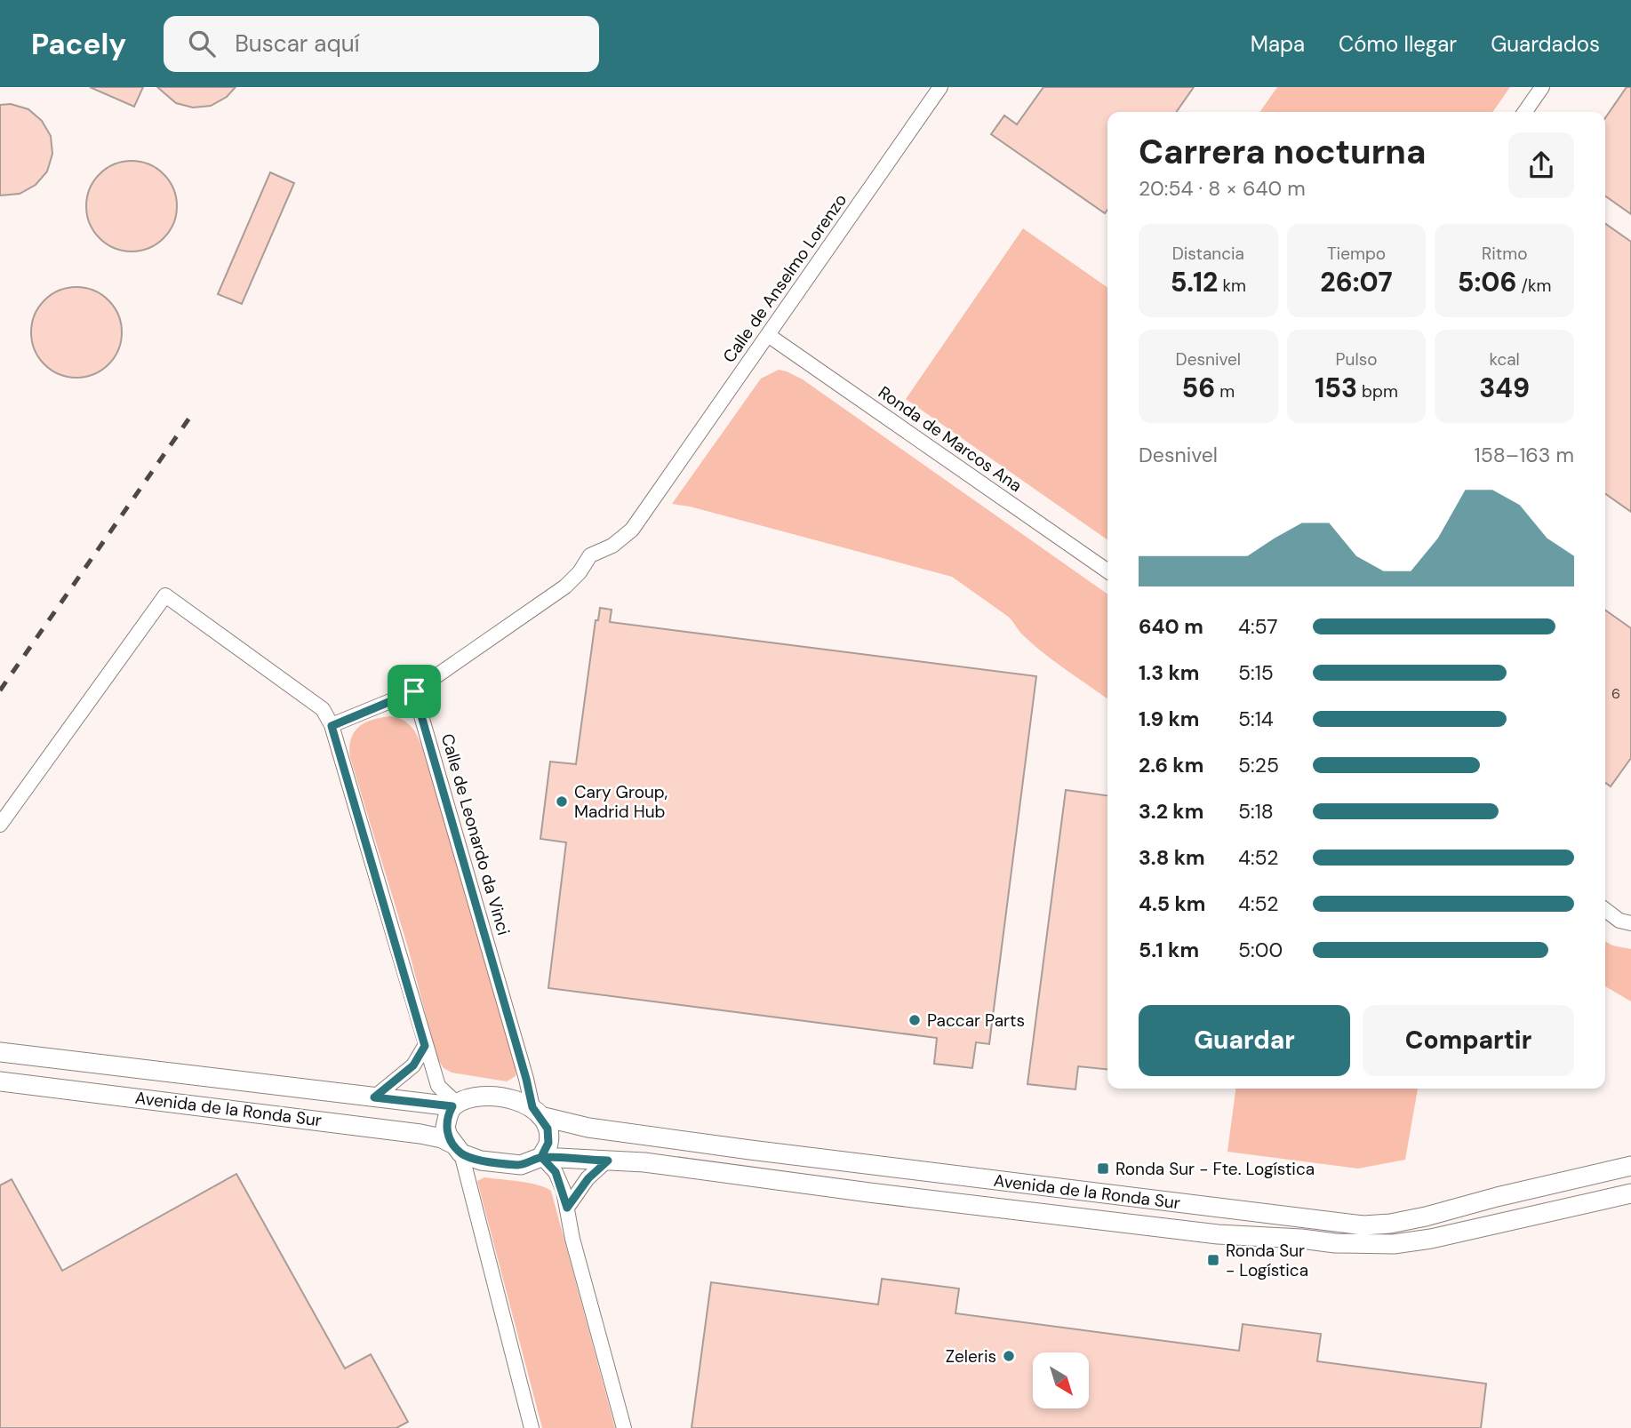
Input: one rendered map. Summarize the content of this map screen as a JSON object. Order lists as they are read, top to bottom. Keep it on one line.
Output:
{"streets":{"main road":["Avenida de la Ronda Sur"],"street":["Calle de Anselmo Lorenzo","Ronda de Marcos Ana","Calle de Leonardo da Vinci"]},"crossings":[["Calle de Anselmo Lorenzo","Ronda de Marcos Ana"],["Calle de Anselmo Lorenzo","Calle de Leonardo da Vinci"],["Calle de Leonardo da Vinci","Avenida de la Ronda Sur"]],"places":{"other":["Cary Group, Madrid Hub","Paccar Parts","Zeleris"],"transit":["Ronda Sur - Fte. Logística","Ronda Sur - Logística"]},"house_numbers":["6"],"north":"bottom right","page":{"header":"Pacely","search":"Buscar aquí","nav":["Mapa","Cómo llegar","Guardados"],"heading":["Carrera nocturna","20:54 · 8 × 640 m"],"stats":[["Distancia","5.12 km"],["Tiempo","26:07"],["Ritmo","5:06 /km"],["Desnivel","56 m"],["Pulso","153 bpm"],["kcal","349"]],"chart":["Desnivel","158–163 m"],"list":[{"name":"640 m","note":"4:57"},{"name":"1.3 km","note":"5:15"},{"name":"1.9 km","note":"5:14"},{"name":"2.6 km","note":"5:25"},{"name":"3.2 km","note":"5:18"},{"name":"3.8 km","note":"4:52"},{"name":"4.5 km","note":"4:52"},{"name":"5.1 km","note":"5:00"}],"buttons":["Guardar","Compartir"]}}
